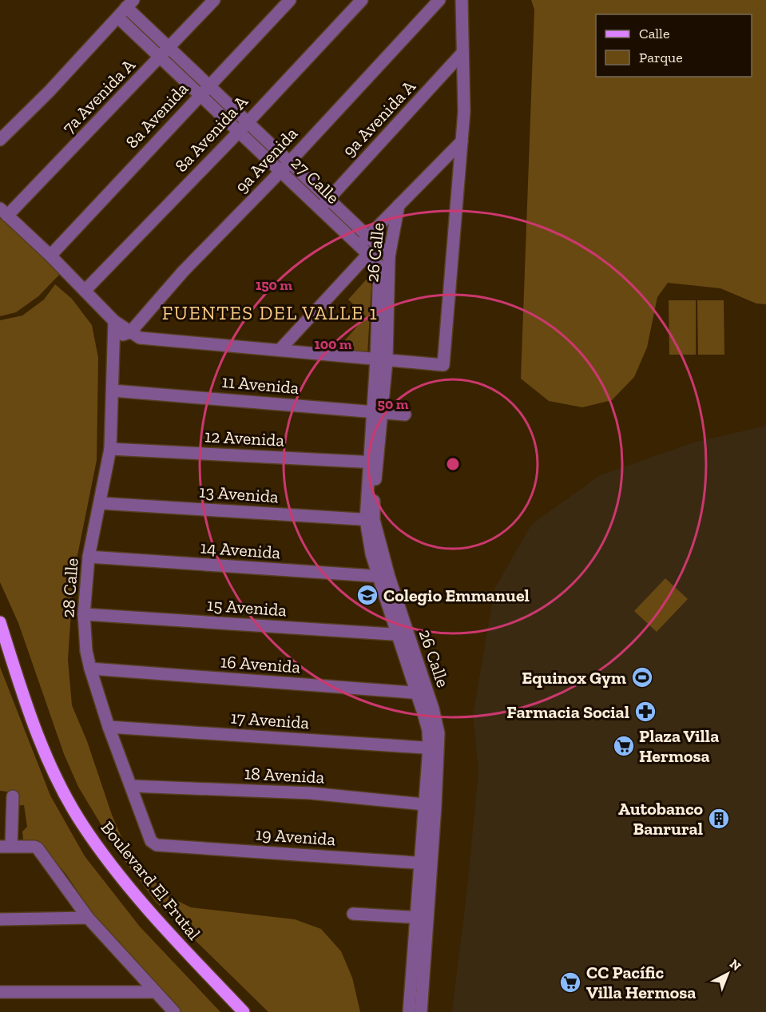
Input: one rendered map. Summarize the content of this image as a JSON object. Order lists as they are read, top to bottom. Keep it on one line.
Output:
{"streets":{"main road":["Boulevard El Frutal"],"street":["7a Avenida A","8a Avenida","9a Avenida A","8a Avenida A","9a Avenida","27 Calle","26 Calle","11 Avenida","12 Avenida","13 Avenida","14 Avenida","28 Calle","15 Avenida","16 Avenida","17 Avenida","18 Avenida","19 Avenida"]},"crossings":[["7a Avenida A","27 Calle"],["8a Avenida","27 Calle"],["9a Avenida A","27 Calle"],["8a Avenida A","27 Calle"],["9a Avenida","27 Calle"],["9a Avenida","28 Calle"],["27 Calle","26 Calle"],["26 Calle","11 Avenida"],["26 Calle","12 Avenida"],["26 Calle","13 Avenida"],["26 Calle","14 Avenida"],["26 Calle","15 Avenida"],["26 Calle","16 Avenida"],["26 Calle","17 Avenida"],["26 Calle","18 Avenida"],["26 Calle","19 Avenida"],["11 Avenida","28 Calle"],["12 Avenida","28 Calle"],["13 Avenida","28 Calle"],["14 Avenida","28 Calle"],["28 Calle","15 Avenida"],["28 Calle","16 Avenida"],["28 Calle","17 Avenida"],["28 Calle","18 Avenida"],["28 Calle","19 Avenida"]],"districts":["FUENTES DEL VALLE 1"],"places":{"school or university":["Colegio Emmanuel"],"sports":["Equinox Gym"],"pharmacy":["Farmacia Social"],"supermarket":["Plaza Villa Hermosa","CC Pacífic Villa Hermosa"],"building":["Autobanco Banrural"]},"legend":["Calle","Parque"],"north":"top right","rings":["150 m","100 m","50 m"]}
